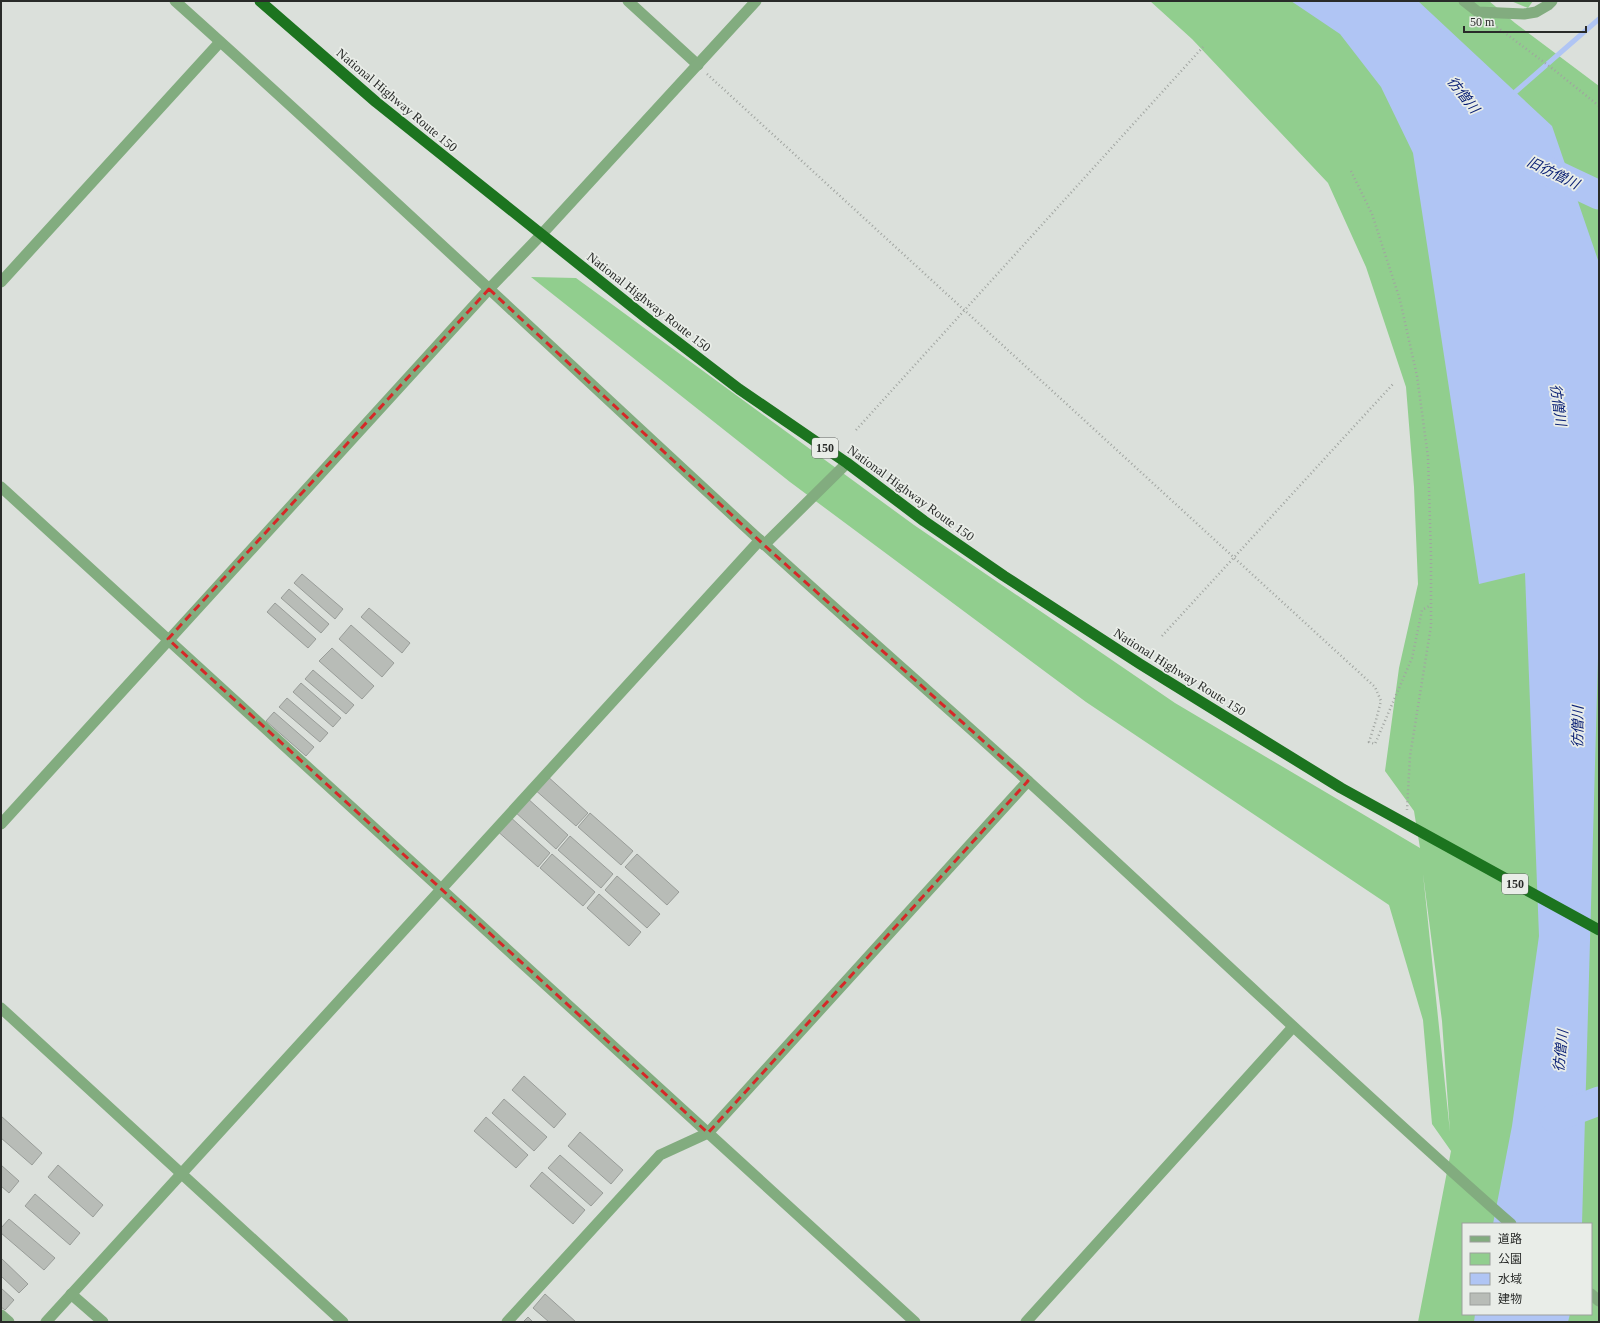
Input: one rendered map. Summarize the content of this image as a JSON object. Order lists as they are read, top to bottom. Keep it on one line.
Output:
{"streets":{"highway":["National Highway Route 150","150"]},"water":["彷僧川","旧彷僧川"],"legend":["道路","公園","水域","建物"],"scale_bar":"50 m"}
